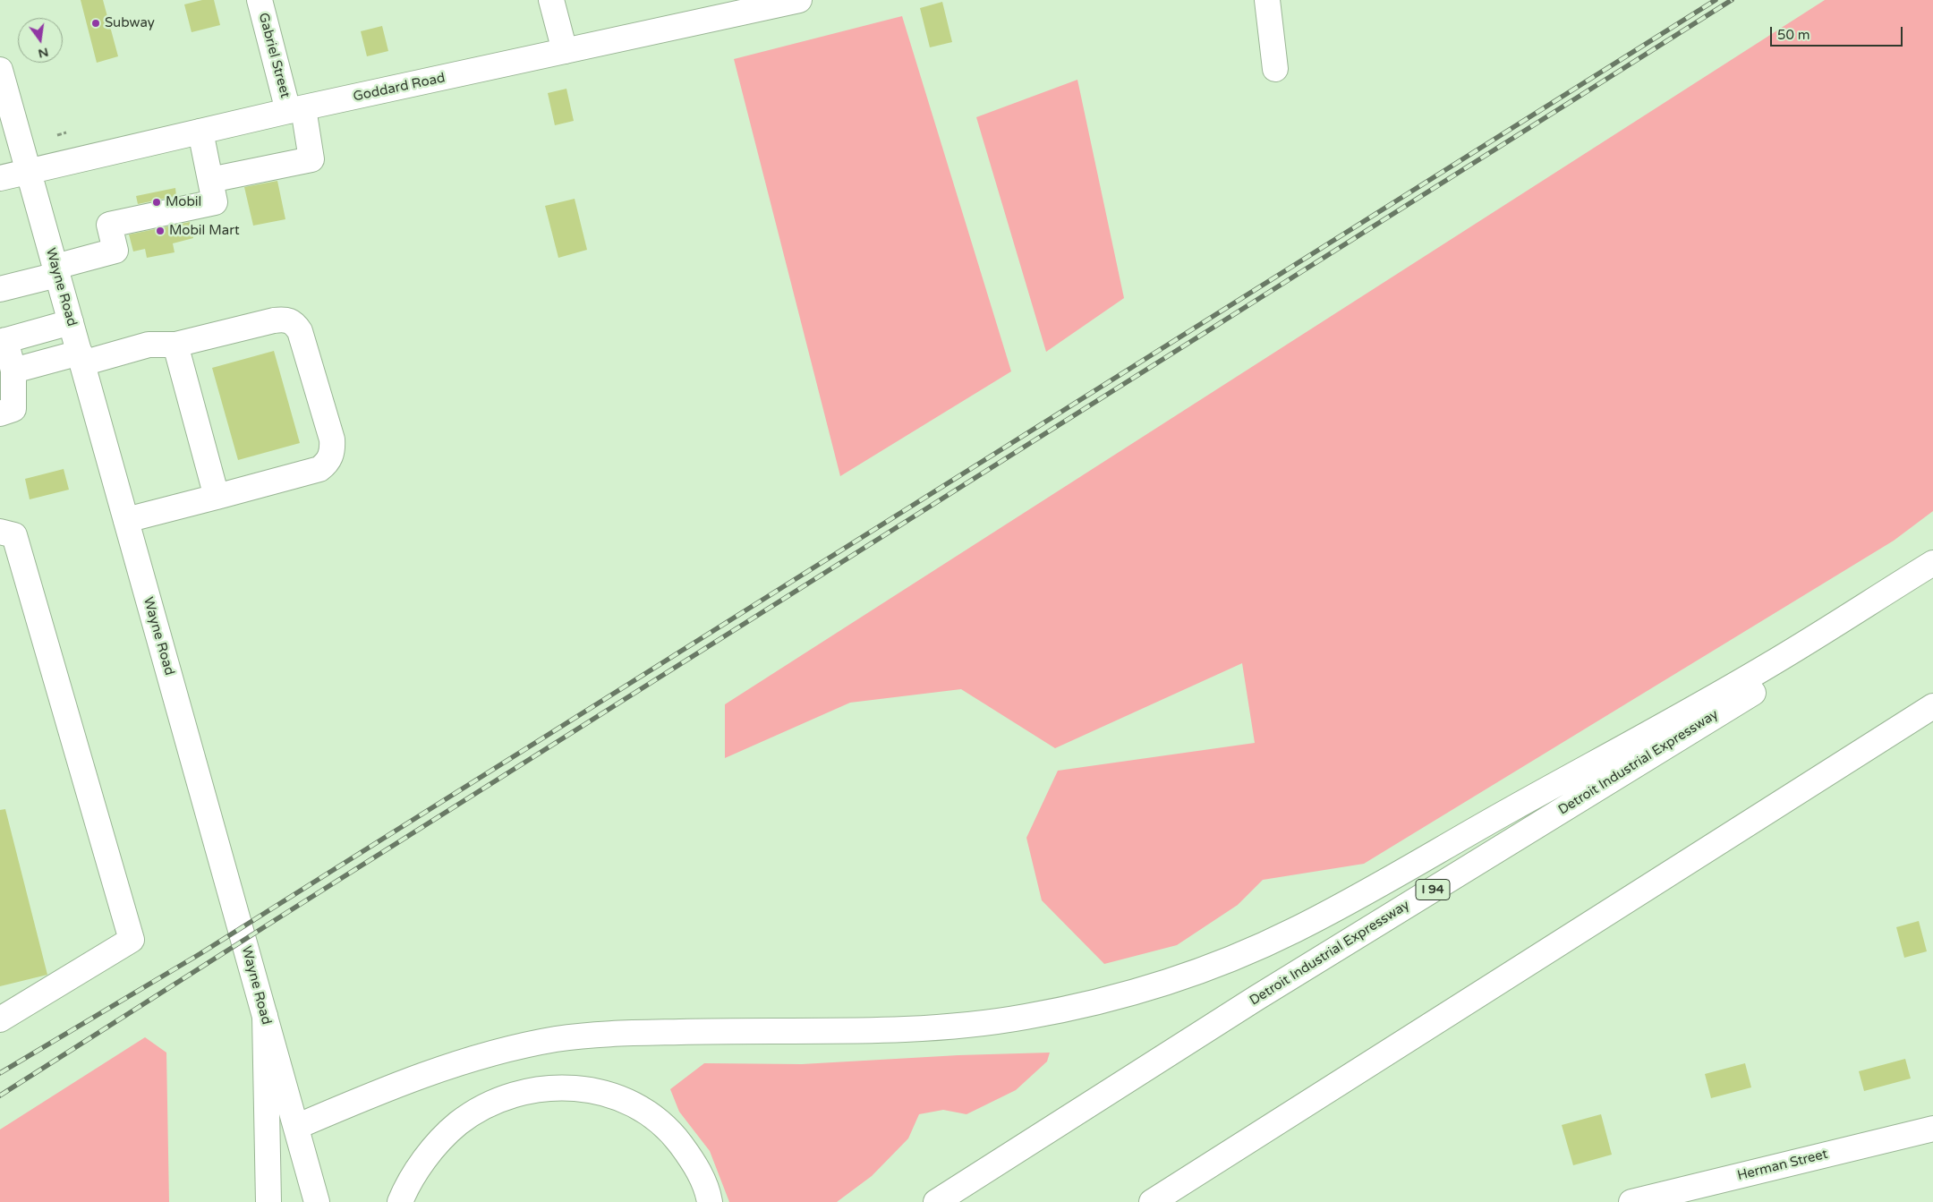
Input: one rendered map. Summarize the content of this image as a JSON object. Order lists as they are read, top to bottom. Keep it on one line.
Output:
{"streets":{"main road":["Gabriel Street","Goddard Road","Wayne Road","Detroit Industrial Expressway","I 94","Herman Street"]},"crossings":[["Gabriel Street","Goddard Road"],["Goddard Road","Wayne Road"]],"places":["Subway","Mobil","Mobil Mart"],"scale_bar":"50 m","north":"bottom"}
